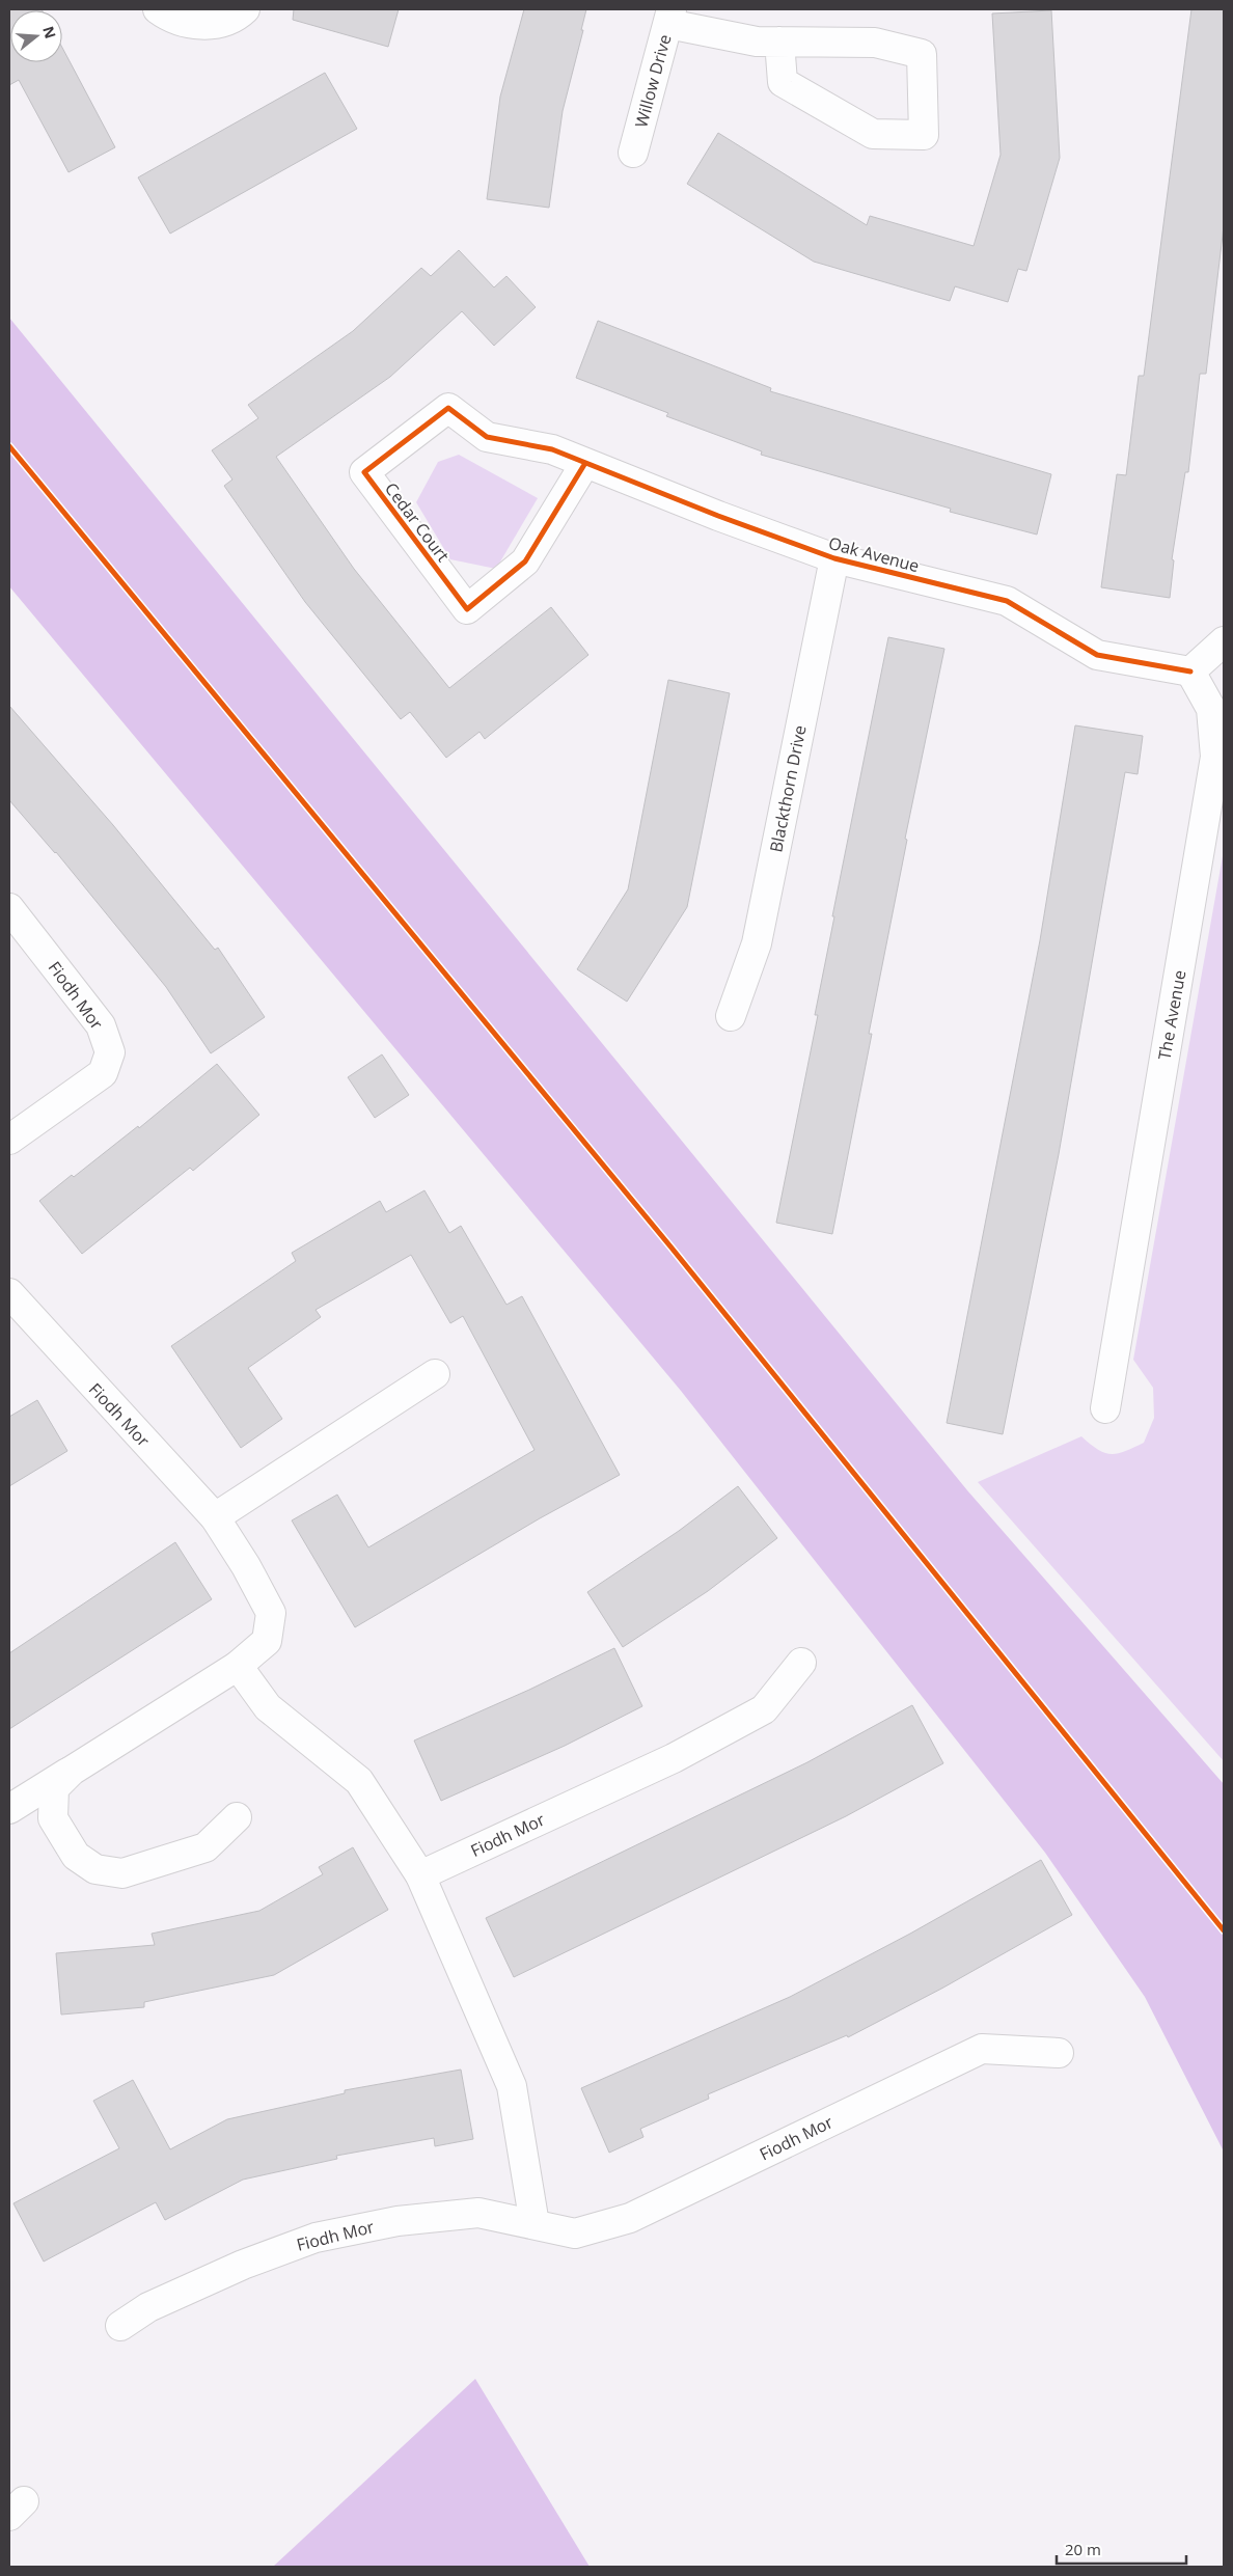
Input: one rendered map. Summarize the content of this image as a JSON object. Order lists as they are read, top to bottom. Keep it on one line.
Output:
{"streets":{"street":["Willow Drive","Cedar Court","Oak Avenue","Blackthorn Drive","Fiodh Mor","The Avenue"]},"crossings":[["Cedar Court","Oak Avenue"],["Oak Avenue","Blackthorn Drive"],["Oak Avenue","The Avenue"]],"scale_bar":"20 m","north":"right"}
